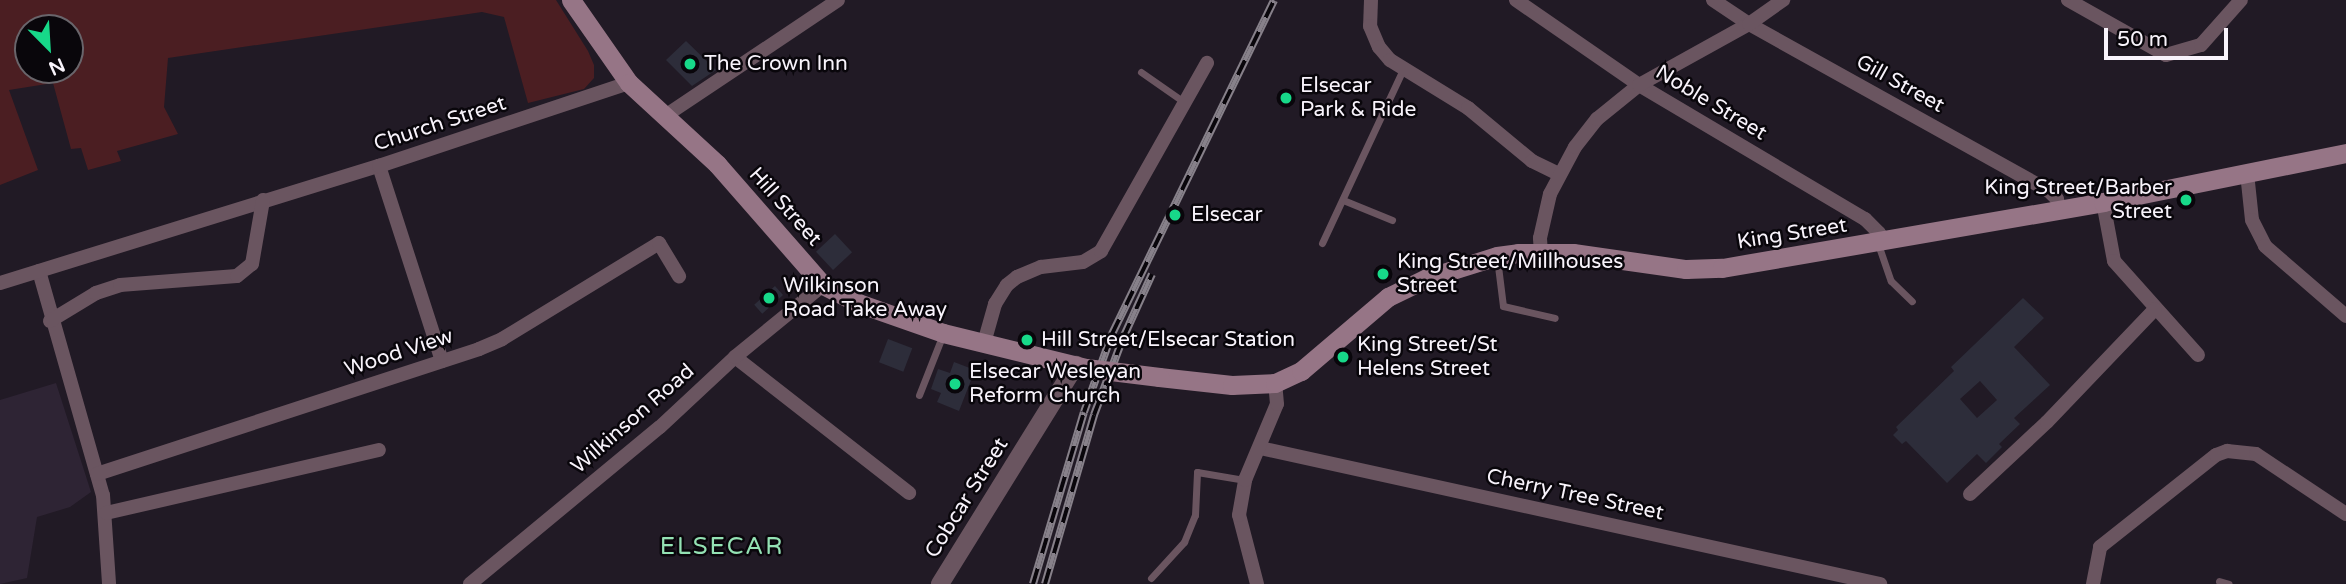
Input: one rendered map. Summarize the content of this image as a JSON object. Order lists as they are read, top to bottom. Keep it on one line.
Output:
{"streets":{"main road":["Hill Street","King Street"],"street":["Gill Street","Noble Street","Church Street","Wood View","Wilkinson Road","Cherry Tree Street","Cobcar Street"]},"crossings":[["Gill Street","King Street"],["Noble Street","King Street"],["Church Street","Hill Street"],["Hill Street","King Street"],["Hill Street","Wilkinson Road"],["Hill Street","Cobcar Street"]],"districts":["ELSECAR"],"places":["The Crown Inn","Elsecar Park & Ride","King Street/Barber Street","Elsecar","King Street/Millhouses Street","Wilkinson Road Take Away","Hill Street/Elsecar Station","King Street/St Helens Street","Elsecar Wesleyan Reform Church"],"scale_bar":"50 m","north":"bottom right"}
